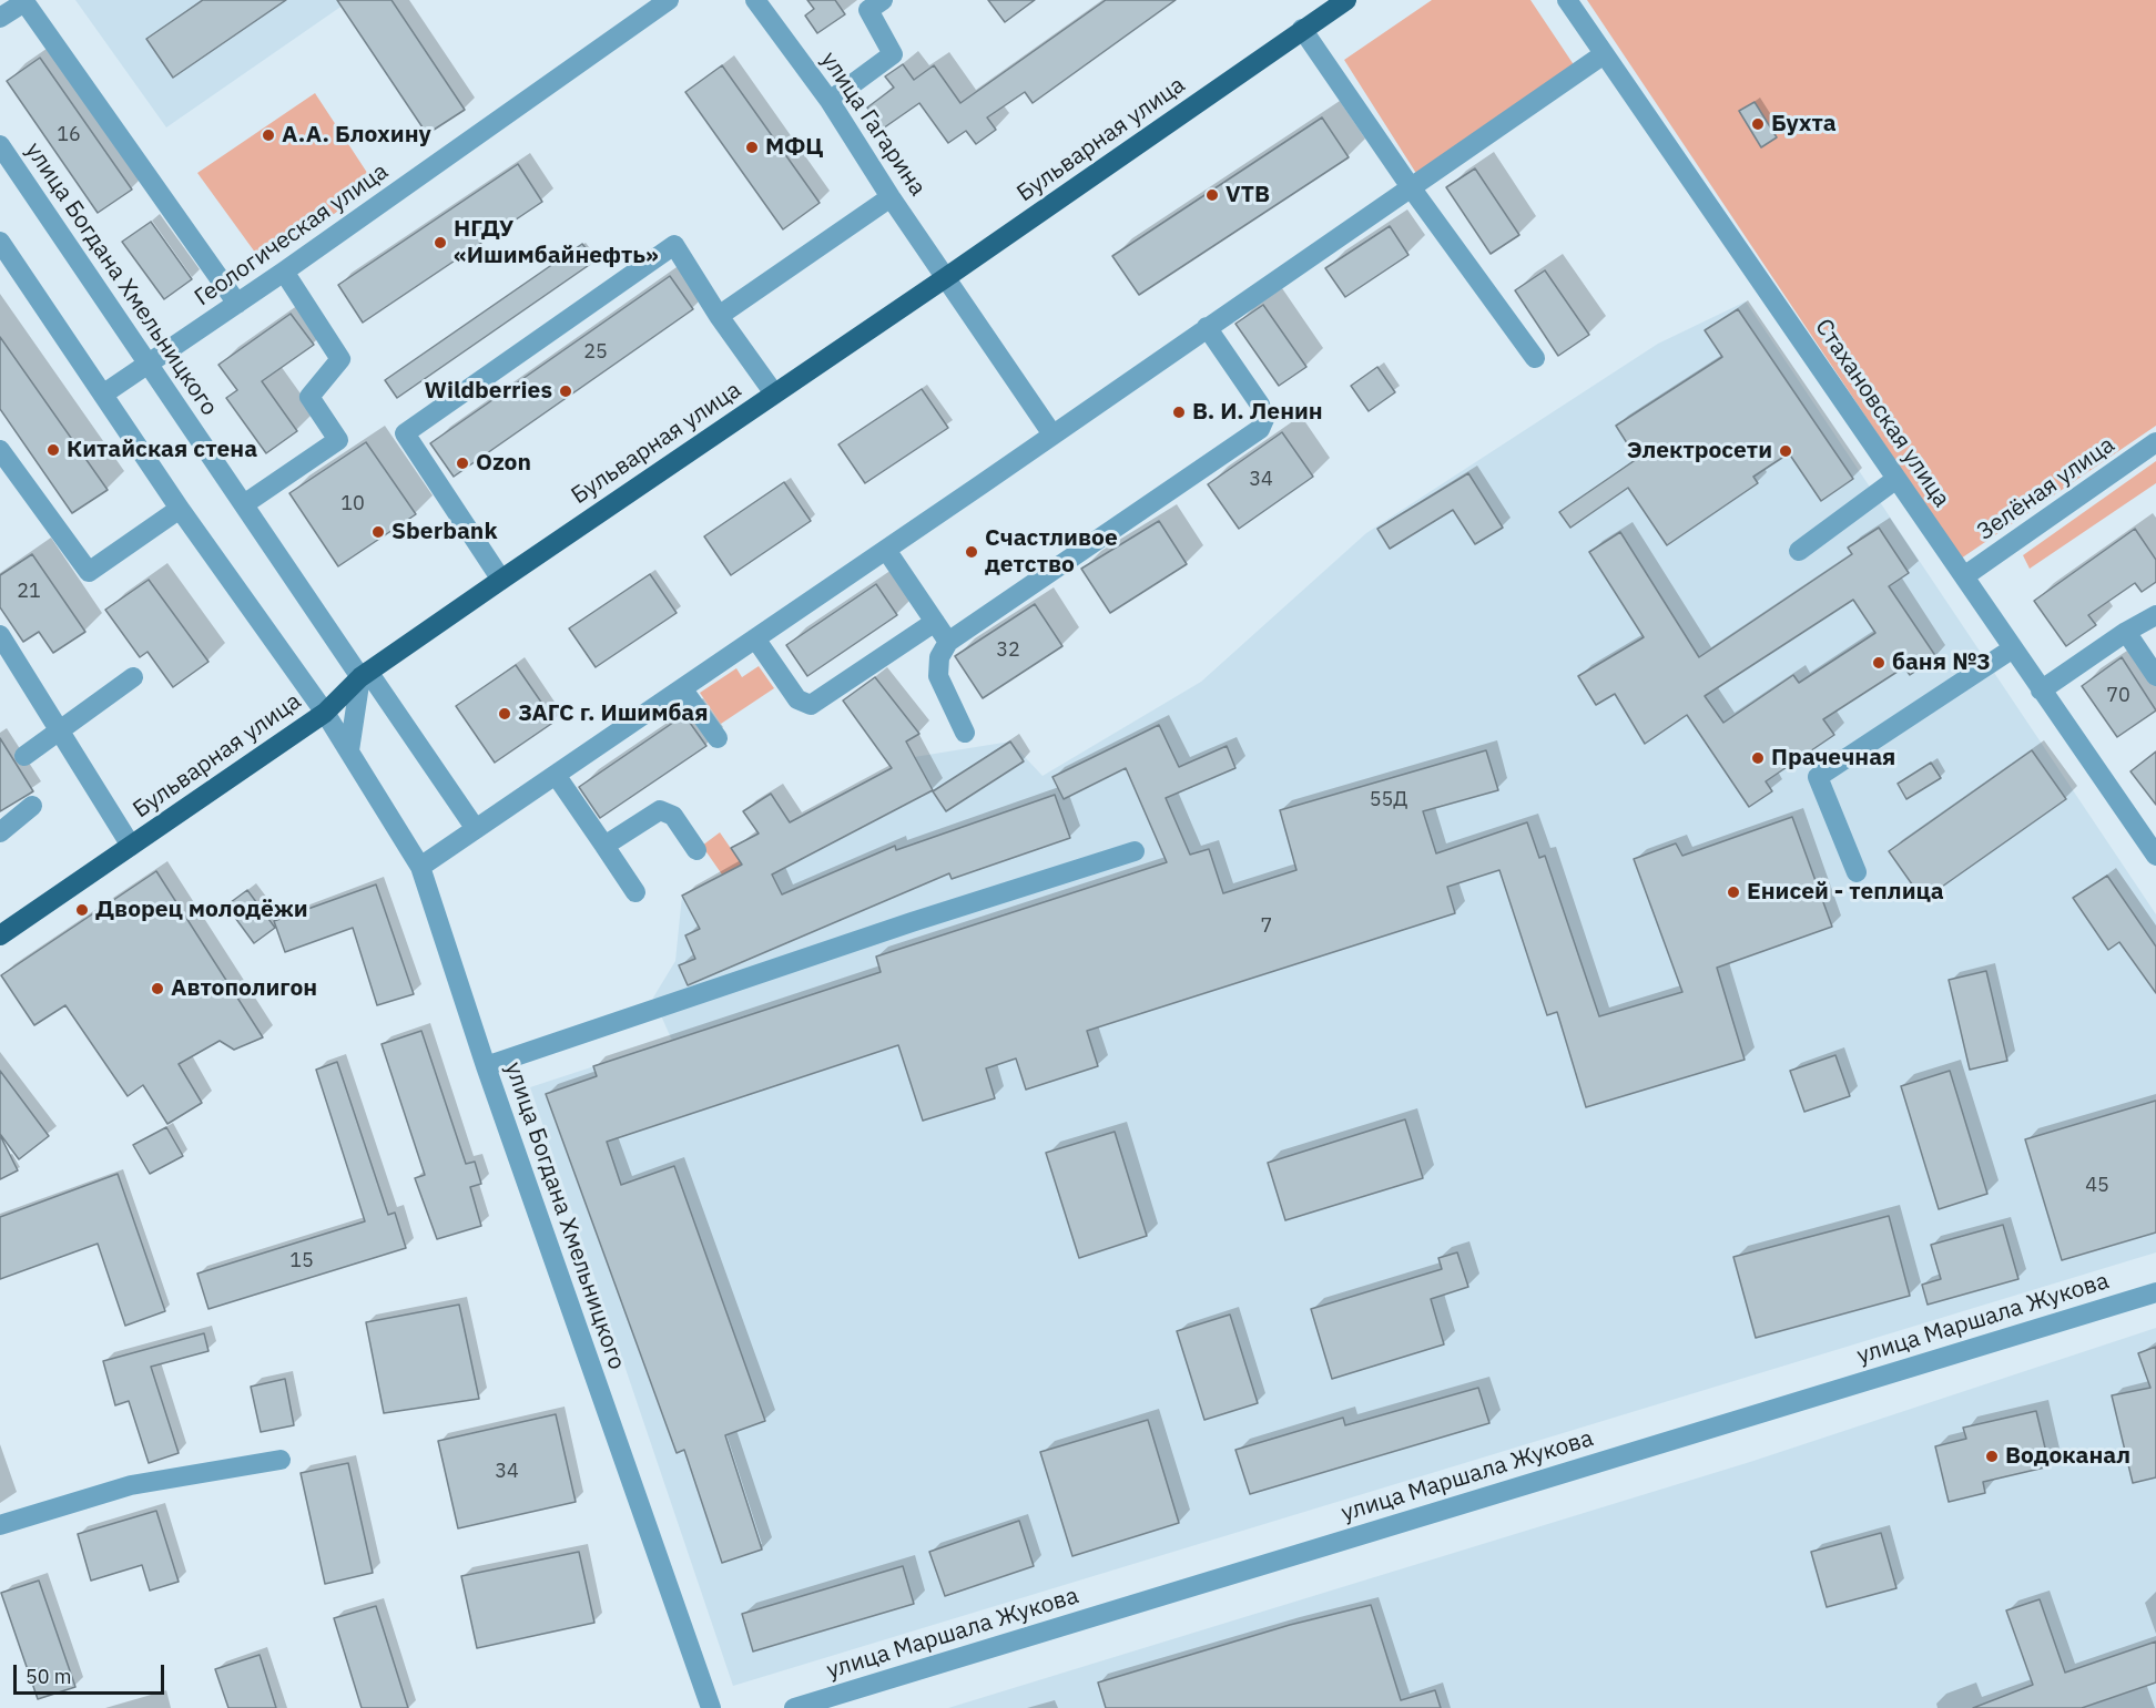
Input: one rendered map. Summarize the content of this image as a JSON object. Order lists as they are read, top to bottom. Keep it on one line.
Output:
{"streets":{"main road":["Бульварная улица"],"street":["улица Гагарина","Геологическая улица","улица Богдана Хмельницкого","Стахановская улица","Зелёная улица","улица Маршала Жукова"]},"crossings":[["улица Гагарина","Бульварная улица"],["Бульварная улица","улица Богдана Хмельницкого"],["Геологическая улица","улица Богдана Хмельницкого"],["Стахановская улица","Зелёная улица"]],"places":["Бухта","А.А. Блохину","МФЦ","VTB","НГДУ «Ишимбайнефть»","Wildberries","В. И. Ленин","Китайская стена","Электросети","Ozon","Sberbank","Счастливое детство","баня №3","ЗАГС г. Ишимбая","Прачечная","Енисей - теплица","Дворец молодёжи","Автополигон","Водоканал"],"house_numbers":["16","25","34","10","21","32","70","55Д","7","45","15","34"],"scale_bar":"50 m"}
